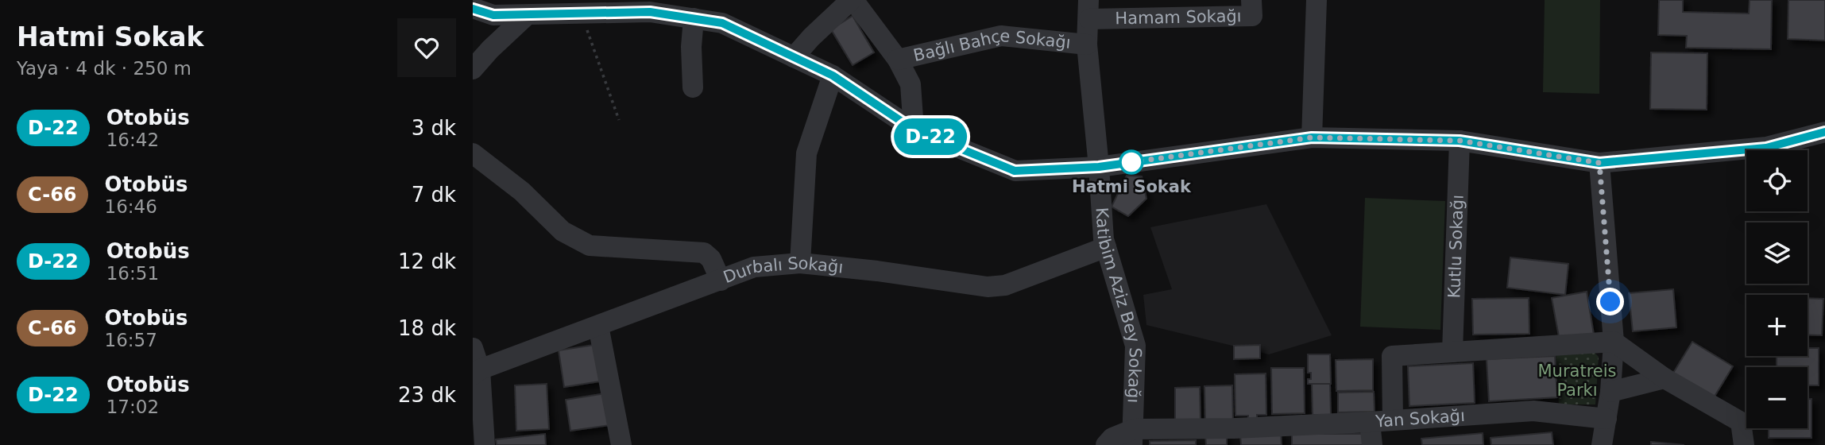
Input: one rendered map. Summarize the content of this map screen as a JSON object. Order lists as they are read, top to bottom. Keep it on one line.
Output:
{"streets":{"street":["Hamam Sokağı","Bağlı Bahçe Sokağı","Kutlu Sokağı","Durbalı Sokağı","Katibim Aziz Bey Sokağı","Yan Sokağı"]},"crossings":[["Hamam Sokağı","Katibim Aziz Bey Sokağı"],["Bağlı Bahçe Sokağı","Katibim Aziz Bey Sokağı"],["Durbalı Sokağı","Katibim Aziz Bey Sokağı"],["Katibim Aziz Bey Sokağı","Yan Sokağı"]],"parks":["Muratreis Parkı"],"places":["Hatmi Sokak"],"lines":["bus line D-22"],"page":{"heading":["Hatmi Sokak","Yaya · 4 dk · 250 m"],"on_map":"D-22","list":[{"mark":"D-22","name":"Otobüs","note":"16:42","value":"3 dk"},{"mark":"C-66","name":"Otobüs","note":"16:46","value":"7 dk"},{"mark":"D-22","name":"Otobüs","note":"16:51","value":"12 dk"},{"mark":"C-66","name":"Otobüs","note":"16:57","value":"18 dk"},{"mark":"D-22","name":"Otobüs","note":"17:02","value":"23 dk"}],"map_buttons":["+","−"]}}
